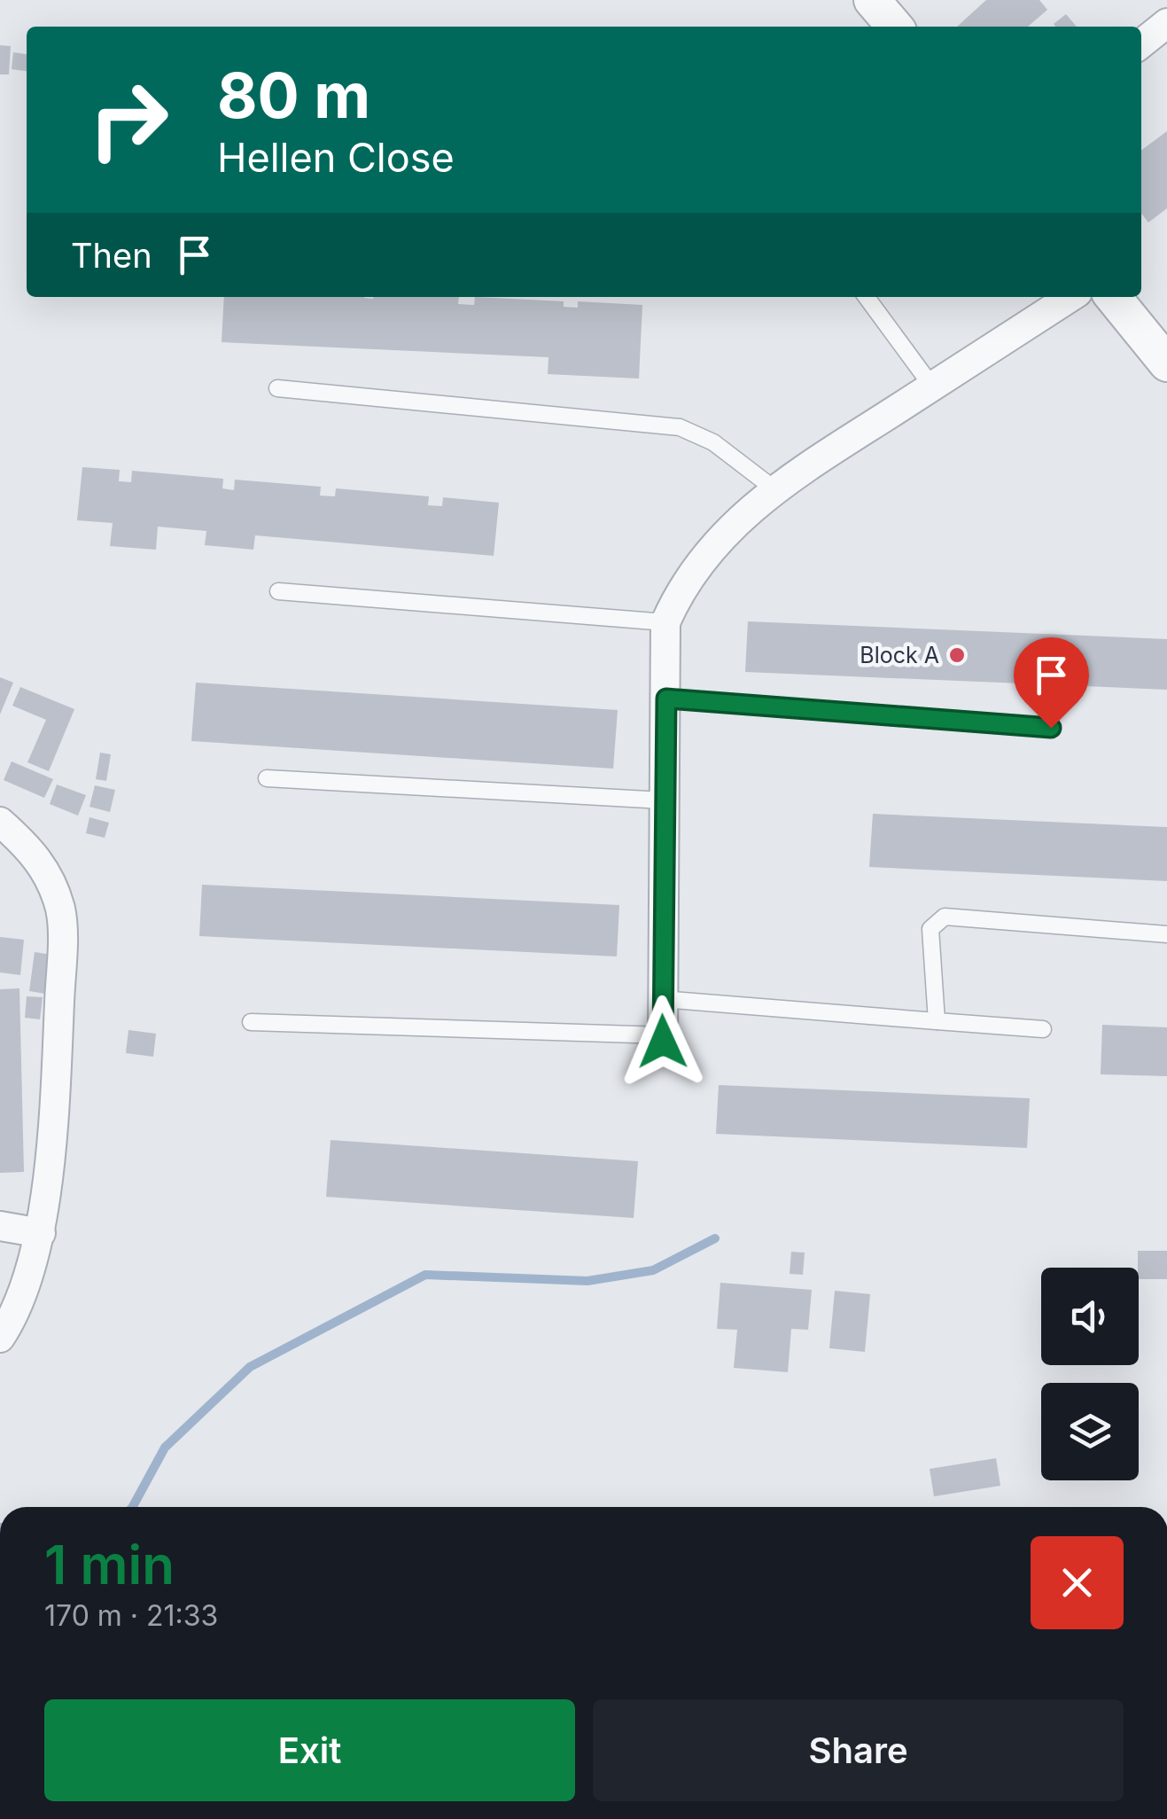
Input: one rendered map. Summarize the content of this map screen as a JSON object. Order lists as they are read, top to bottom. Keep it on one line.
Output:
{"places":["Block A"],"page":{"turn":["80 m","Hellen Close"],"then":"Then","heading":["1 min","170 m · 21:33"],"buttons":["Exit","Share"]}}
